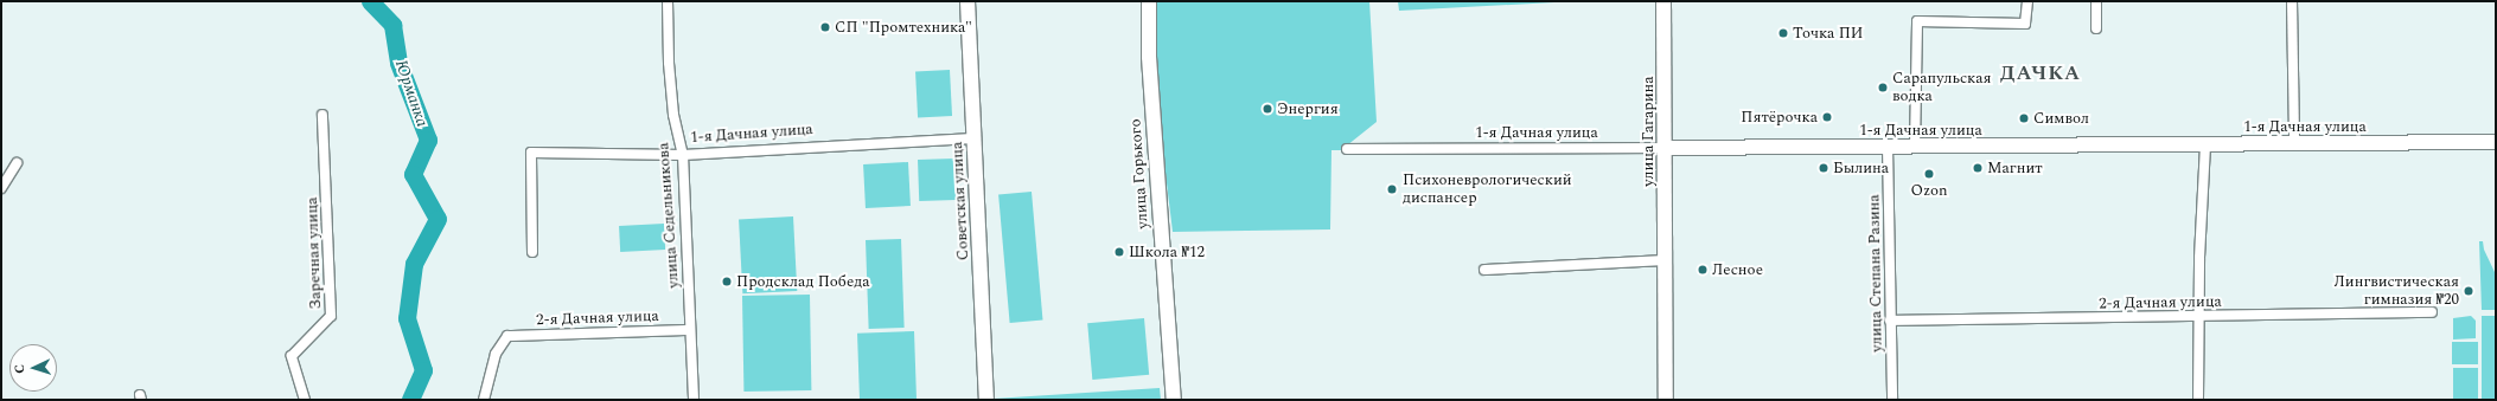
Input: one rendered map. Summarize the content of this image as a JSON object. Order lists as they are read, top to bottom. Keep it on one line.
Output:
{"streets":{"street":["1-я Дачная улица","улица Гагарина","улица Горького","Советская улица","улица Седельникова","Заречная улица","улица Степана Разина","2-я Дачная улица"]},"crossings":[["1-я Дачная улица","улица Гагарина"],["1-я Дачная улица","Советская улица"],["1-я Дачная улица","улица Седельникова"],["1-я Дачная улица","улица Степана Разина"],["улица Седельникова","2-я Дачная улица"],["улица Степана Разина","2-я Дачная улица"]],"districts":["ДАЧКА"],"water":["Юрманка"],"places":["СП \"Промтехника\"","Точка ПИ","Сарапульская водка","Энергия","Пятёрочка","Символ","Былина","Магнит","Ozon","Психоневрологический диспансер","Школа №12","Лесное","Продсклад Победа","Лингвистическая гимназия №20"],"north":"left"}
